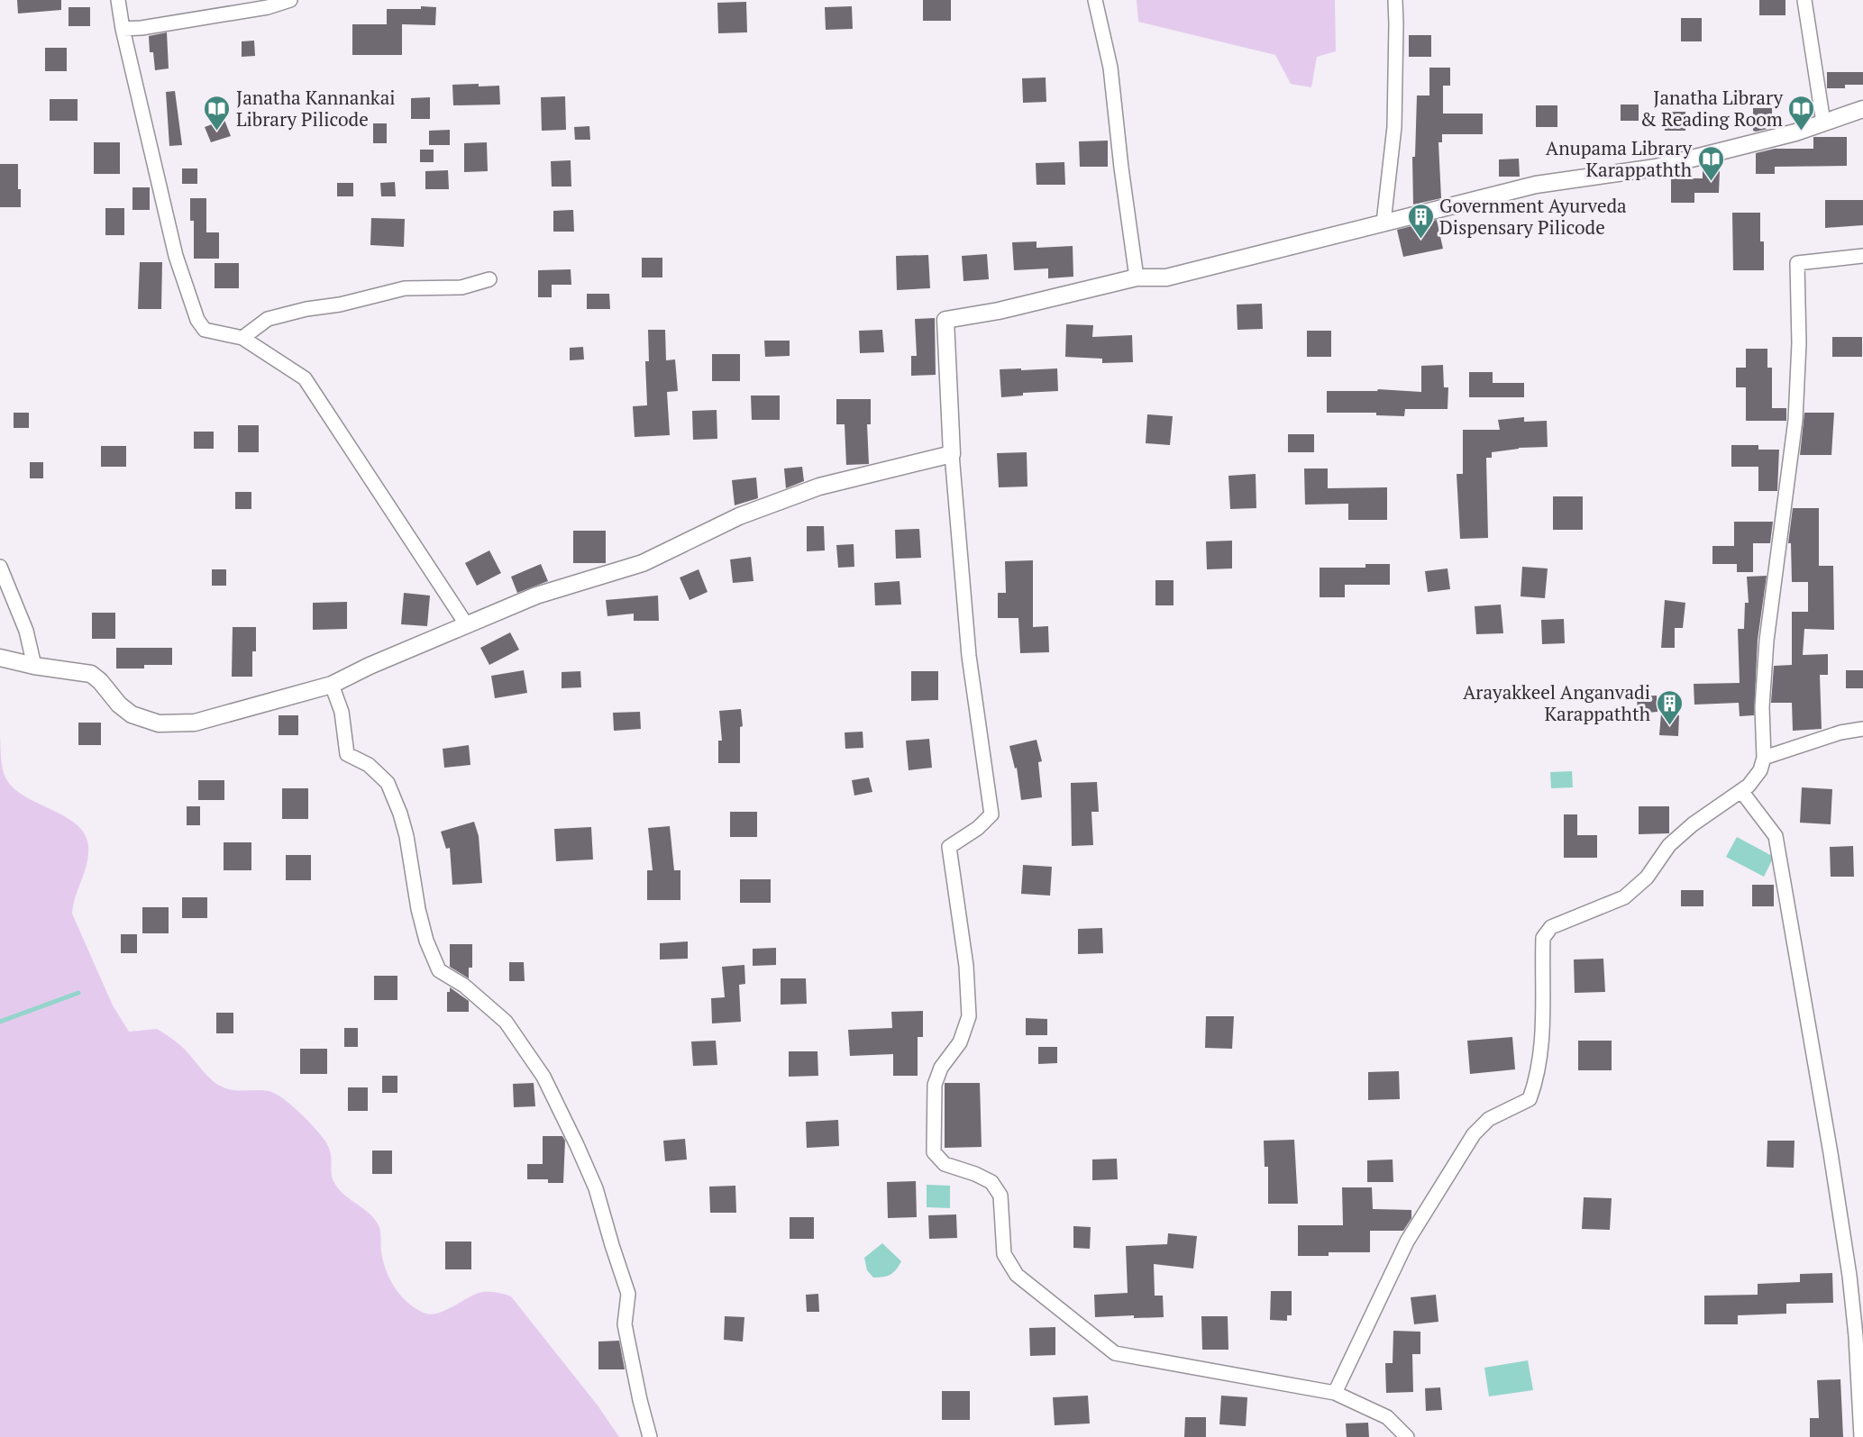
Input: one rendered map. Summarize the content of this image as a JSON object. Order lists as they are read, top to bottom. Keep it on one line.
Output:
{"places":{"library":["Janatha Kannankai Library Pilicode","Janatha Library & Reading Room","Anupama Library Karappathth"],"building":["Government Ayurveda Dispensary Pilicode","Arayakkeel Anganvadi Karappathth"]}}
